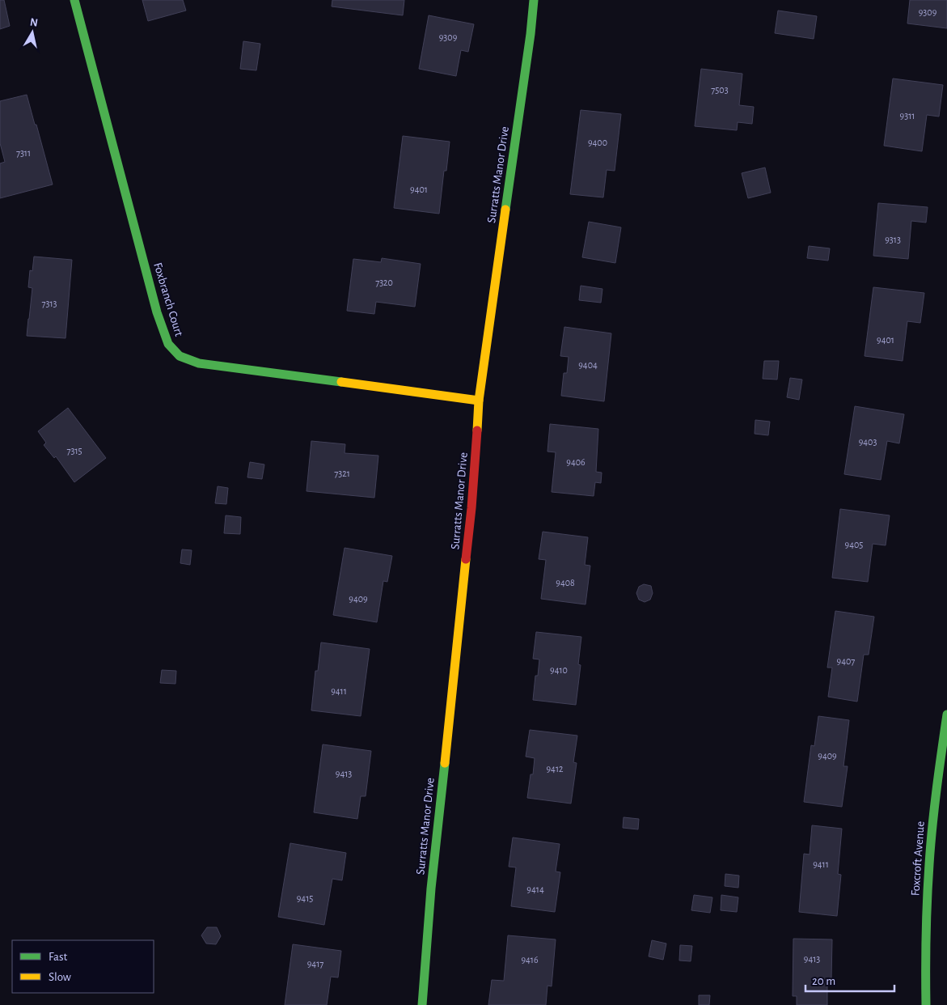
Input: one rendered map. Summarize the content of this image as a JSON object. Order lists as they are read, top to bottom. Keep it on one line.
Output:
{"streets":{"street":["Surratts Manor Drive","Foxbranch Court","Foxcroft Avenue"]},"crossings":[["Surratts Manor Drive","Foxbranch Court"]],"house_numbers":["9309","9309","7503","9311","9400","7311","9401","9313","7320","7313","9401","9404","9403","7315","9406","7321","9405","9408","9409","9407","9410","9411","9409","9412","9413","9411","9414","9415","9413","9416","9417"],"legend":["Fast","Slow"],"scale_bar":"20 m","north":"top"}
